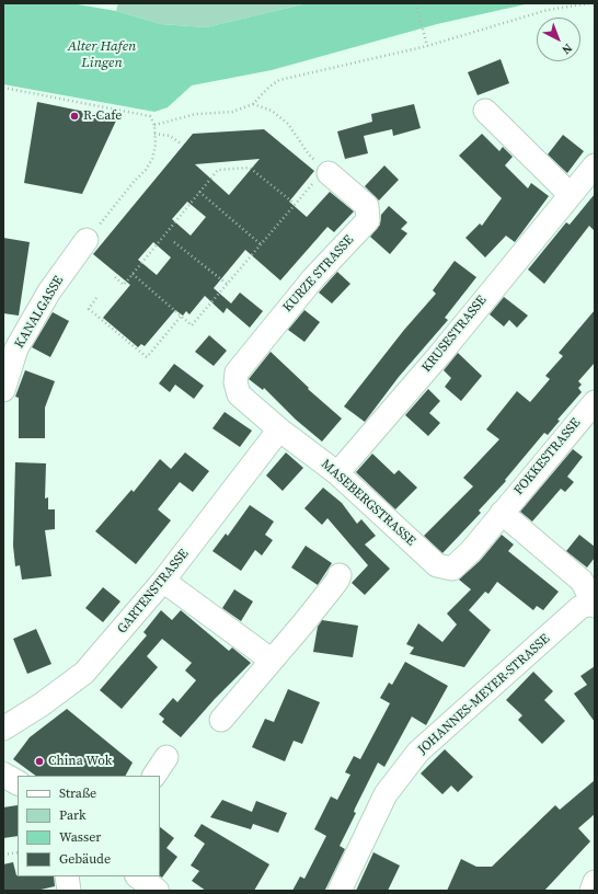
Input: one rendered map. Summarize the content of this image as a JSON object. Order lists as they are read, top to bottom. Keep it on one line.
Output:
{"streets":{"street":["KURZE STRASSE","KANALGASSE","KRUSESTRASSE","FOKKESTRASSE","MASEBERGSTRASSE","GARTENSTRASSE","JOHANNES-MEYER-STRASSE"]},"crossings":[["KURZE STRASSE","MASEBERGSTRASSE"],["KRUSESTRASSE","MASEBERGSTRASSE"],["FOKKESTRASSE","MASEBERGSTRASSE"],["MASEBERGSTRASSE","GARTENSTRASSE"]],"water":["Alter Hafen Lingen"],"places":["R-Cafe","China Wok"],"legend":["Straße","Park","Wasser","Gebäude"],"north":"bottom right"}
